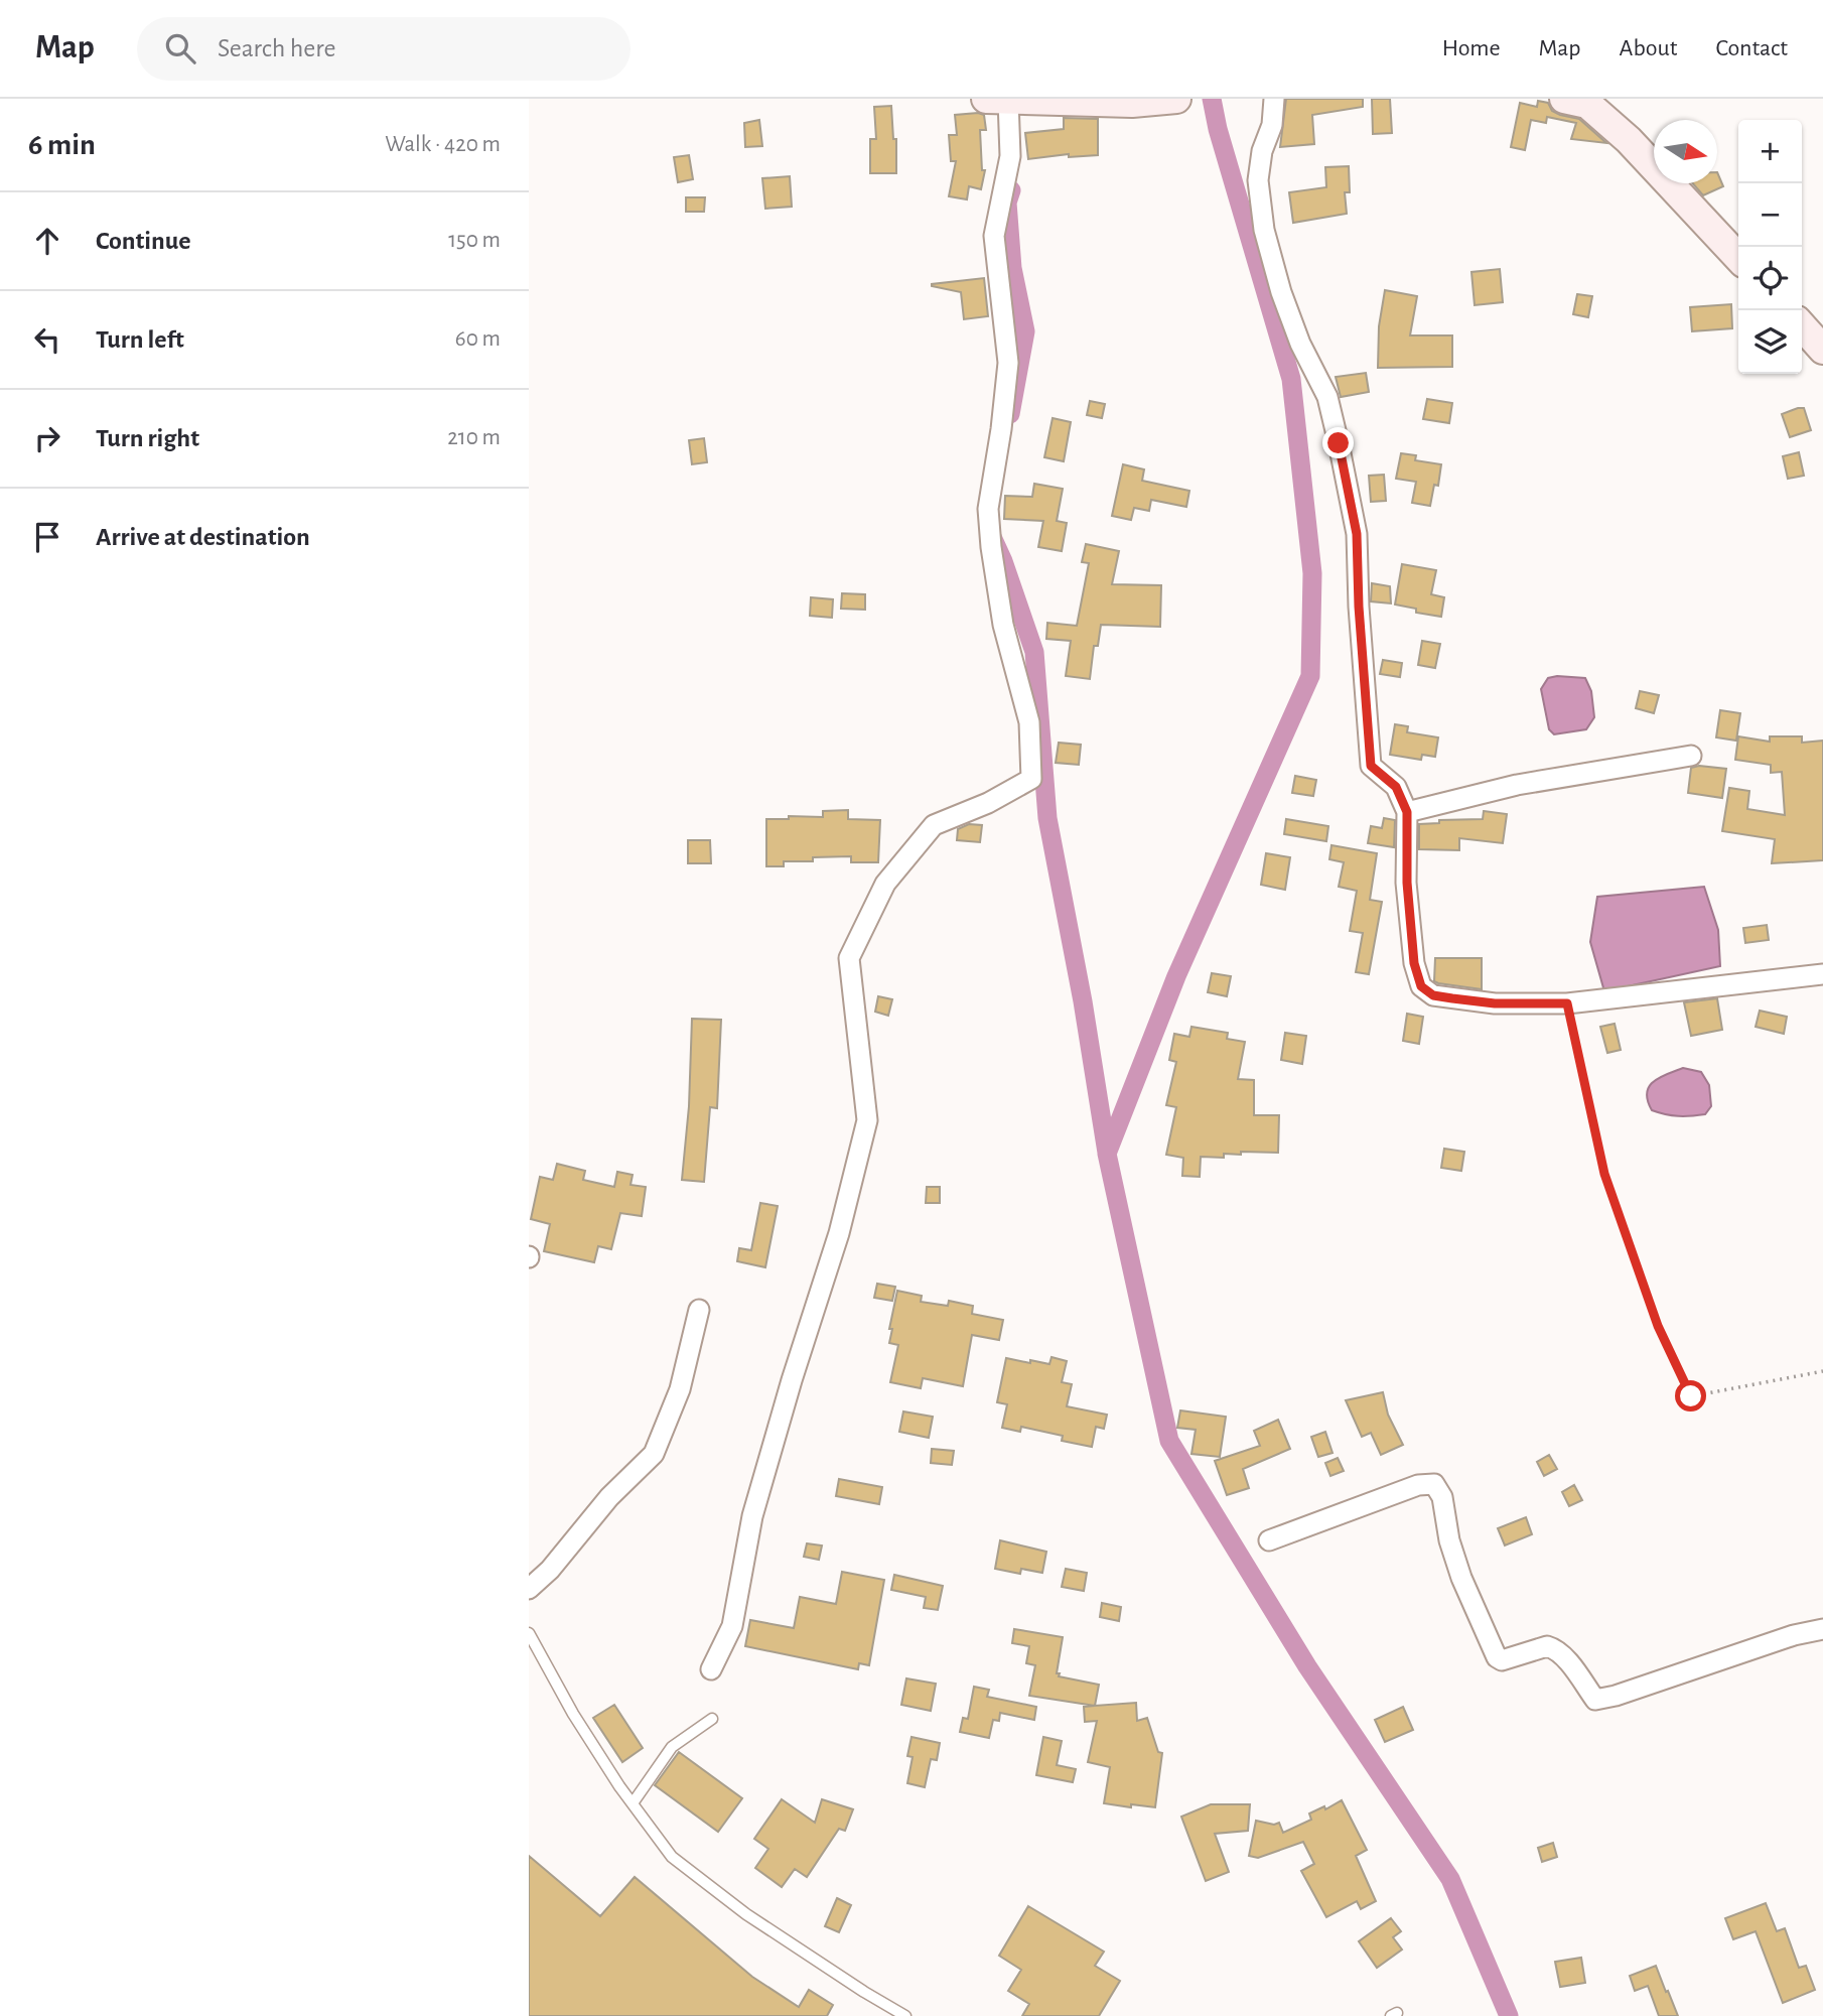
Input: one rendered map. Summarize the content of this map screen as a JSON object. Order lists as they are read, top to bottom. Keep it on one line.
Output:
{"north":"right","page":{"header":"Map","search":"Search here","nav":["Home","Map","About","Contact"],"heading":["6 min","Walk · 420 m"],"map_buttons":["+","−"],"list":[["Continue","150 m"],["Turn left","60 m"],["Turn right","210 m"],"Arrive at destination"]}}
